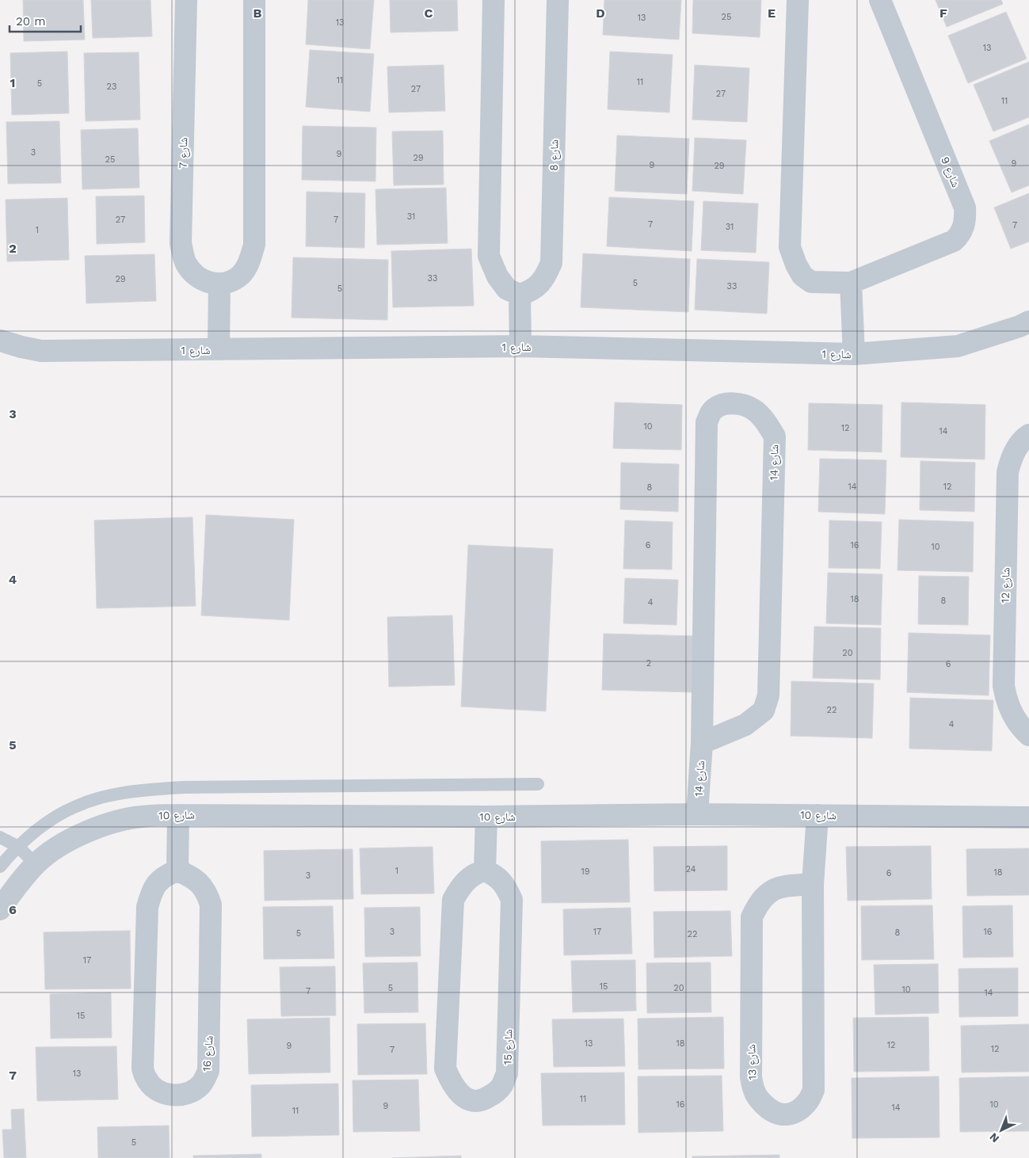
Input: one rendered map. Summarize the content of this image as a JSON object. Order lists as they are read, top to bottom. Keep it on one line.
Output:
{"streets":{"street":["شارع 7","شارع 8","شارع 9","شارع 1","شارع 14","شارع 12","شارع 10","شارع 15","شارع 16","شارع 13"]},"crossings":[["شارع 14","شارع 10"],["شارع 10","شارع 13"]],"house_numbers":["25","13","13","13","11","11","5","23","27","27","11","3","9","29","25","9","9","29","31","27","7","7","7","31","1","33","29","5","33","5","10","12","14","14","12","8","6","16","10","18","8","4","20","2","6","22","4","24","1","19","18","6","3","3","17","16","8","5","22","17","15","5","20","10","7","14","15","13","18","12","9","12","7","13","11","16","10","9","14","11","5"],"scale_bar":"20 m","north":"bottom left","grid":{"columns":["B","C","D","E","F"],"rows":["1","2","3","4","5","6","7"]}}
